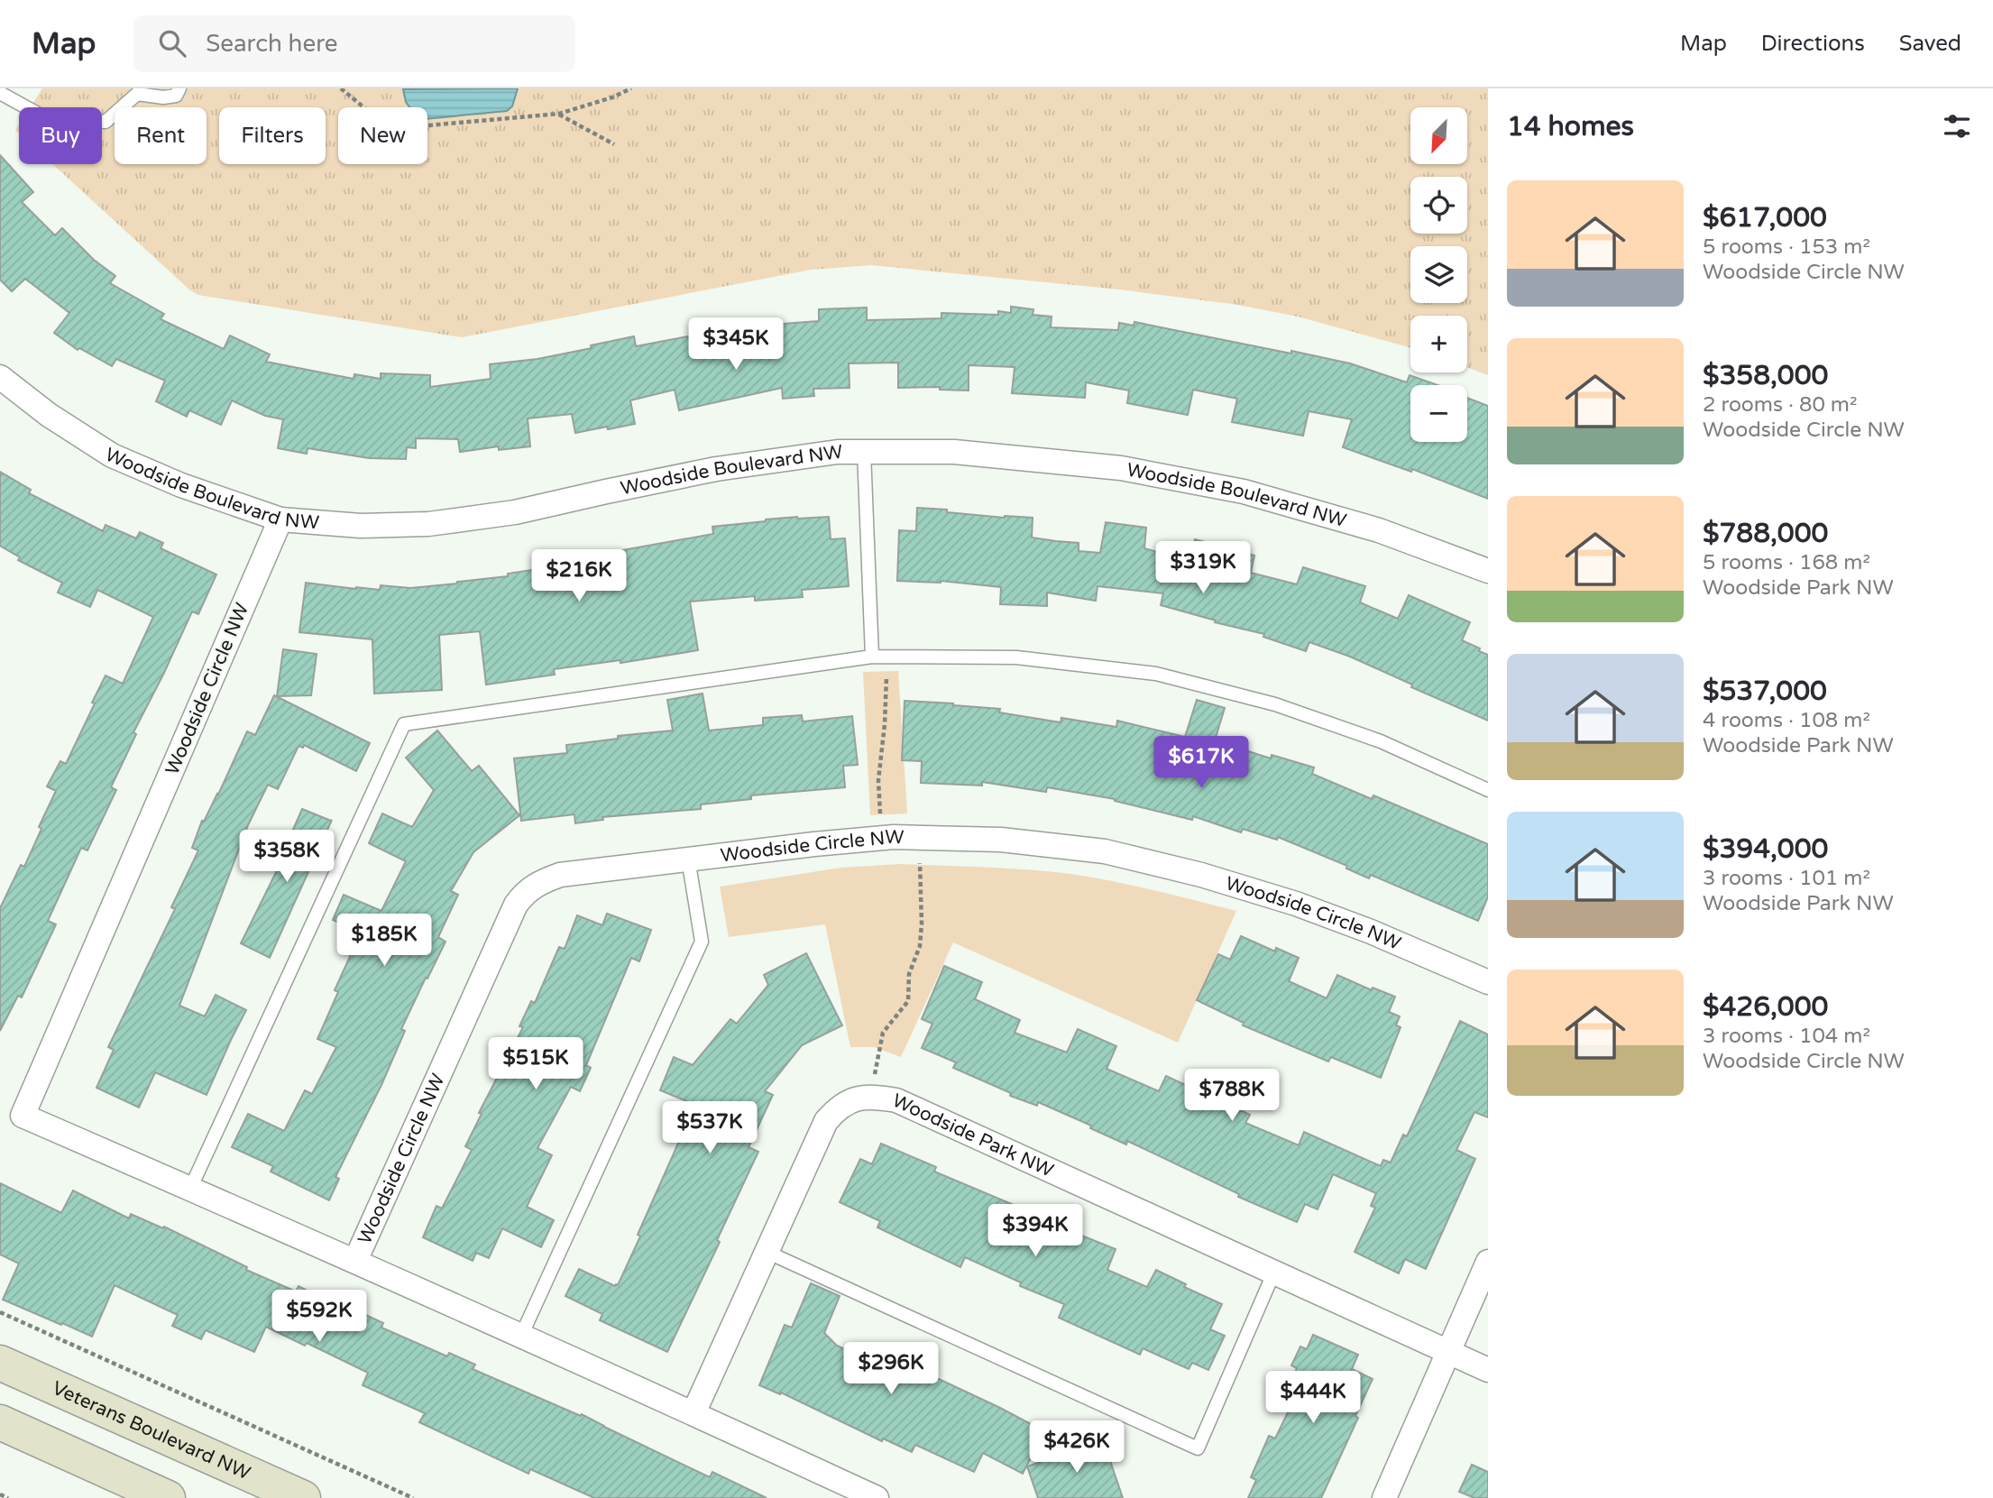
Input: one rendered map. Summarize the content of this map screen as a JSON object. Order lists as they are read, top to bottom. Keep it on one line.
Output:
{"streets":{"main road":["Veterans Boulevard NW"],"street":["Woodside Boulevard NW","Woodside Circle NW","Woodside Park NW"]},"crossings":[["Woodside Boulevard NW","Woodside Circle NW"],["Woodside Circle NW","Woodside Park NW"]],"north":"bottom left","page":{"header":"Map","search":"Search here","nav":["Map","Directions","Saved"],"heading":"14 homes","map_buttons":["+","−"],"chip":["Buy","Rent","Filters","New"],"list":[{"name":"$617,000","note":"5 rooms · 153 m² · Woodside Circle NW"},{"name":"$358,000","note":"2 rooms · 80 m² · Woodside Circle NW"},{"name":"$788,000","note":"5 rooms · 168 m² · Woodside Park NW"},{"name":"$537,000","note":"4 rooms · 108 m² · Woodside Park NW"},{"name":"$394,000","note":"3 rooms · 101 m² · Woodside Park NW"},{"name":"$426,000","note":"3 rooms · 104 m² · Woodside Circle NW"}],"price":["$345K","$319K","$216K","$617K","$358K","$185K","$515K","$788K","$537K","$394K","$592K","$296K","$444K","$426K"]}}
